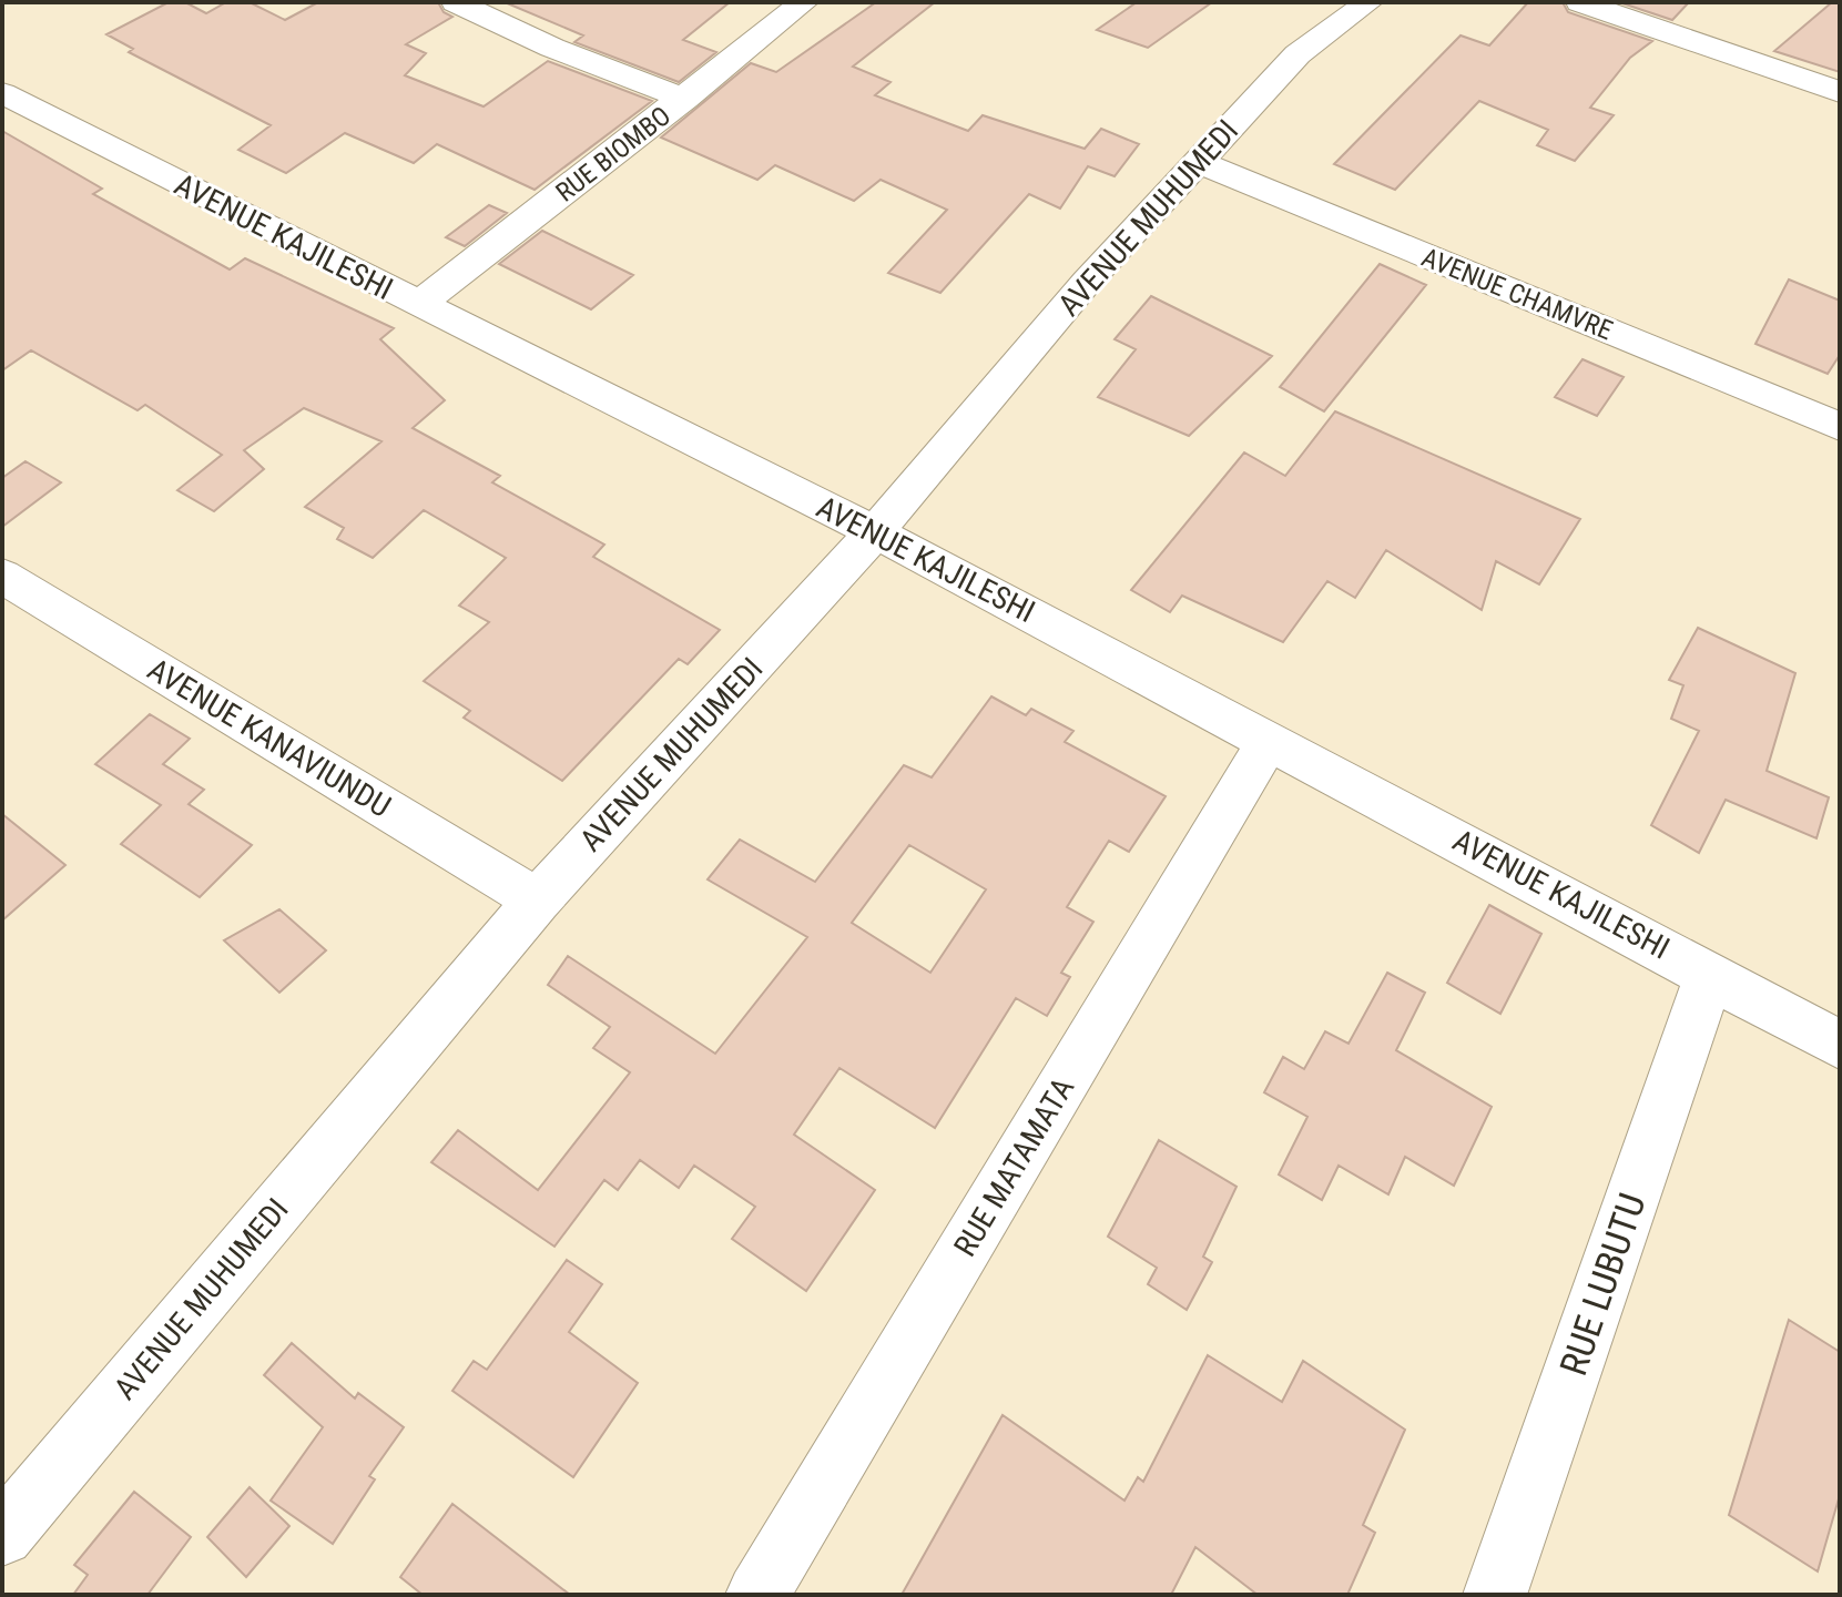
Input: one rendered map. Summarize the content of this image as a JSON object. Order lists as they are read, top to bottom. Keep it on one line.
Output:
{"streets":{"street":["RUE BIOMBO","AVENUE MUHUMEDI","AVENUE KAJILESHI","AVENUE CHAMVRE","AVENUE KANAVIUNDU","RUE MATAMATA","RUE LUBUTU"]},"crossings":[["RUE BIOMBO","AVENUE KAJILESHI"],["AVENUE MUHUMEDI","AVENUE KAJILESHI"],["AVENUE MUHUMEDI","AVENUE CHAMVRE"],["AVENUE MUHUMEDI","AVENUE KANAVIUNDU"],["AVENUE KAJILESHI","RUE MATAMATA"],["AVENUE KAJILESHI","RUE LUBUTU"]]}
